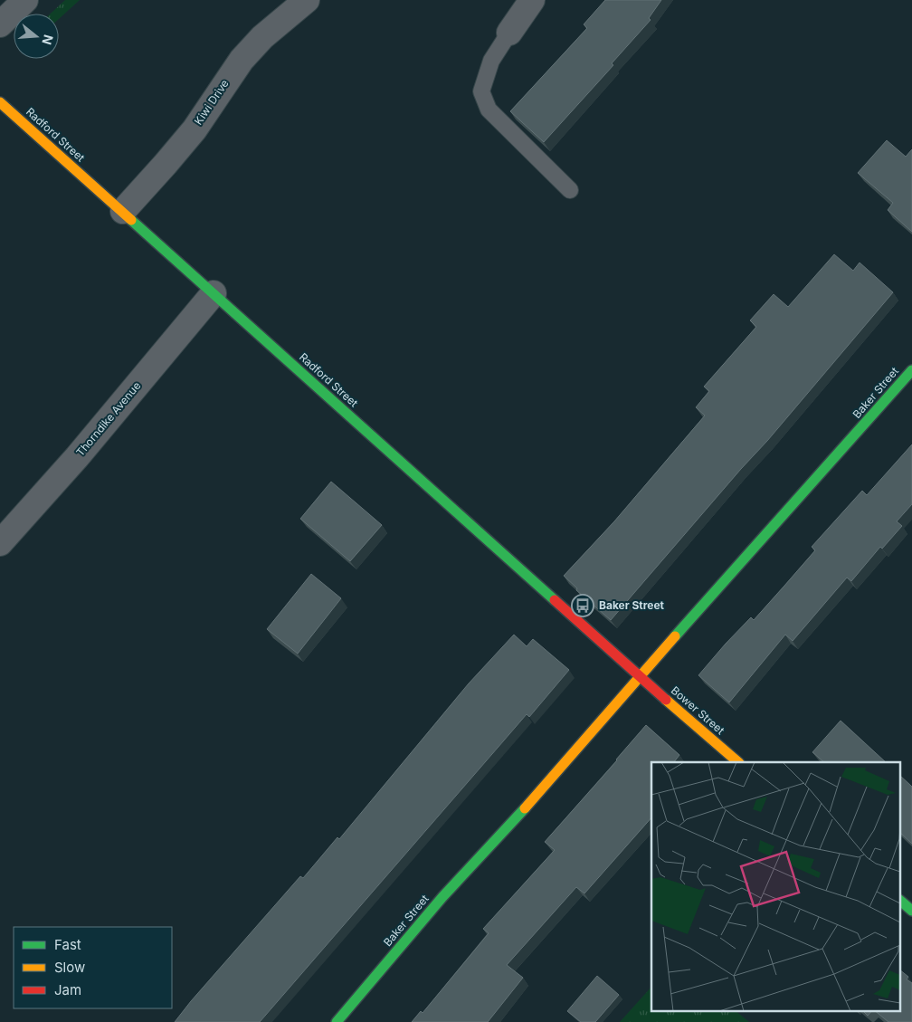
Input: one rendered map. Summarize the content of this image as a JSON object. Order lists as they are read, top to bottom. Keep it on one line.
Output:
{"streets":{"street":["Kiwi Drive","Radford Street","Baker Street","Thorndike Avenue","Bower Street"]},"crossings":[["Kiwi Drive","Radford Street"],["Radford Street","Baker Street"],["Radford Street","Thorndike Avenue"],["Radford Street","Bower Street"],["Baker Street","Bower Street"]],"places":{"bus stop":["Baker Street"]},"legend":["Fast","Slow","Jam"],"north":"right"}
